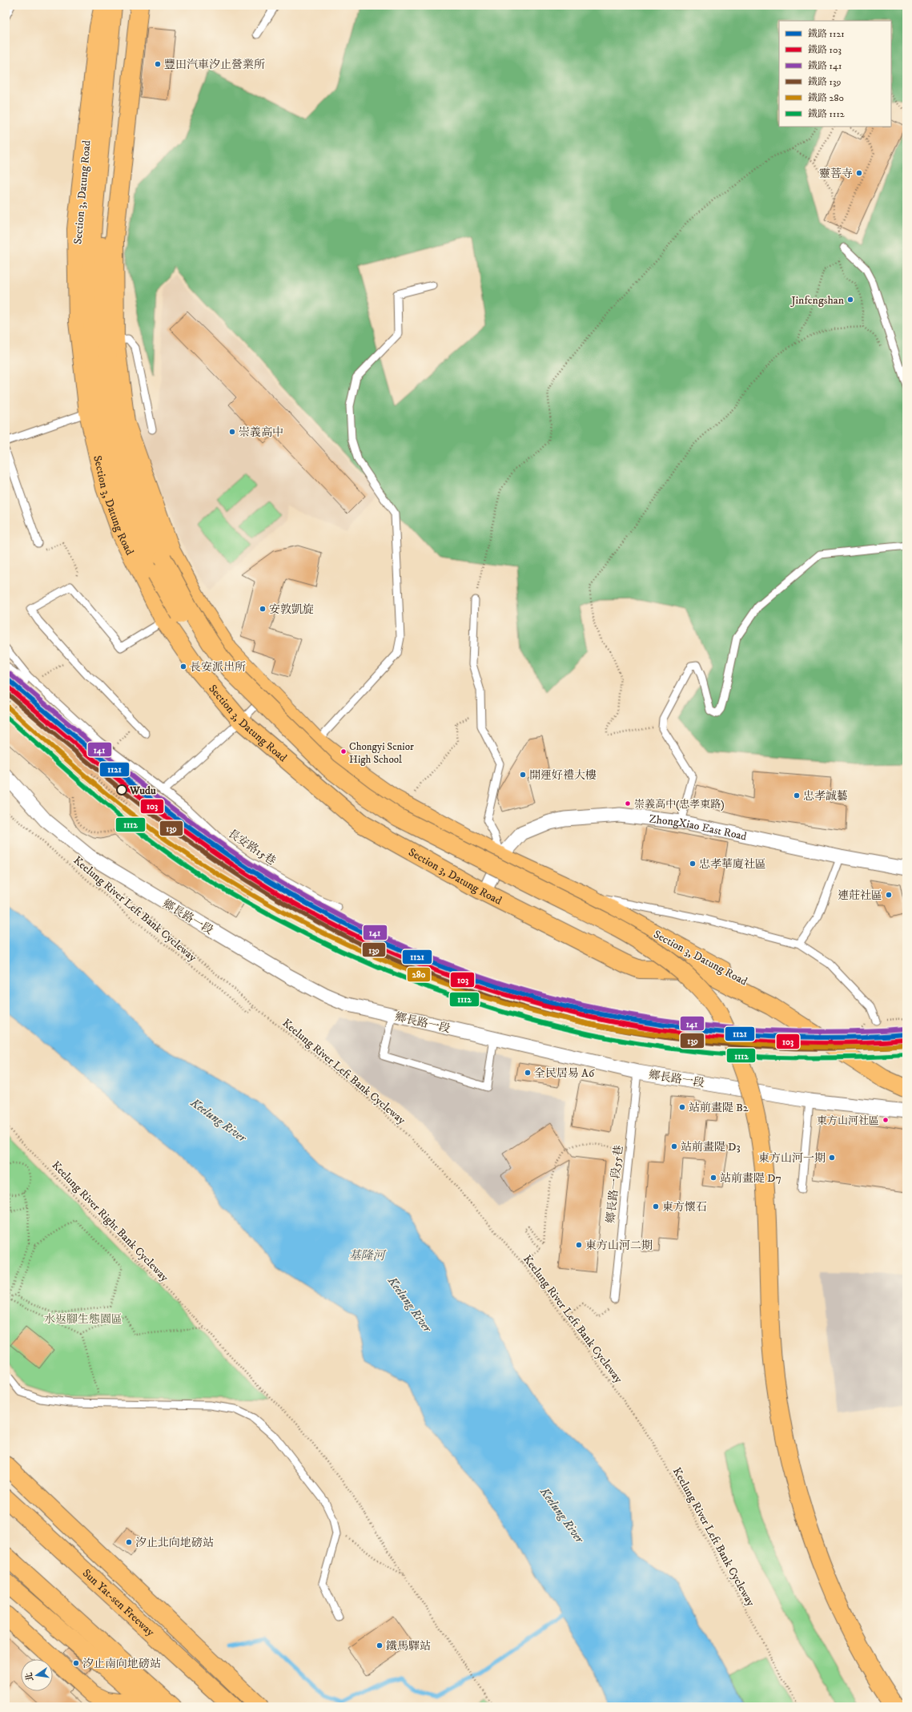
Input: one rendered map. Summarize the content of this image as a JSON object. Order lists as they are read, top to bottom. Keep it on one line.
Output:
{"streets":{"main road":["Section 3, Datung Road","Sun Yat-sen Freeway"],"street":["ZhongXiao East Road","鄉長路一段"],"lane":["長安路15巷","鄉長路一段55巷"],"path":["Keelung River Left Bank Cycleway","Keelung River Right Bank Cycleway"]},"crossings":[["Section 3, Datung Road","ZhongXiao East Road"],["鄉長路一段","鄉長路一段55巷"]],"water":["Keelung River","基隆河"],"parks":["水返腳生態園區"],"places":["豐田汽車汐止營業所","靈菩寺","Jinfengshan","崇義高中","安敦凱旋","長安派出所","Chongyi Senior High School","開運好禮大樓","Wudu","忠孝誠藝","崇義高中(忠孝東路)","忠孝華廈社區","連莊社區","全民居易 A6","站前畫隄 B2","東方山河社區","站前畫隄 D3","東方山河一期","站前畫隄 D7","東方懷石","東方山河二期","汐止北向地磅站","鐵馬驛站","汐止南向地磅站"],"lines":["rail line 141","rail line 1121","rail line 103","rail line 139","rail line 280","rail line 1112"],"legend":["鐵路 1121","鐵路 103","鐵路 141","鐵路 139","鐵路 280","鐵路 1112"],"north":"left"}
